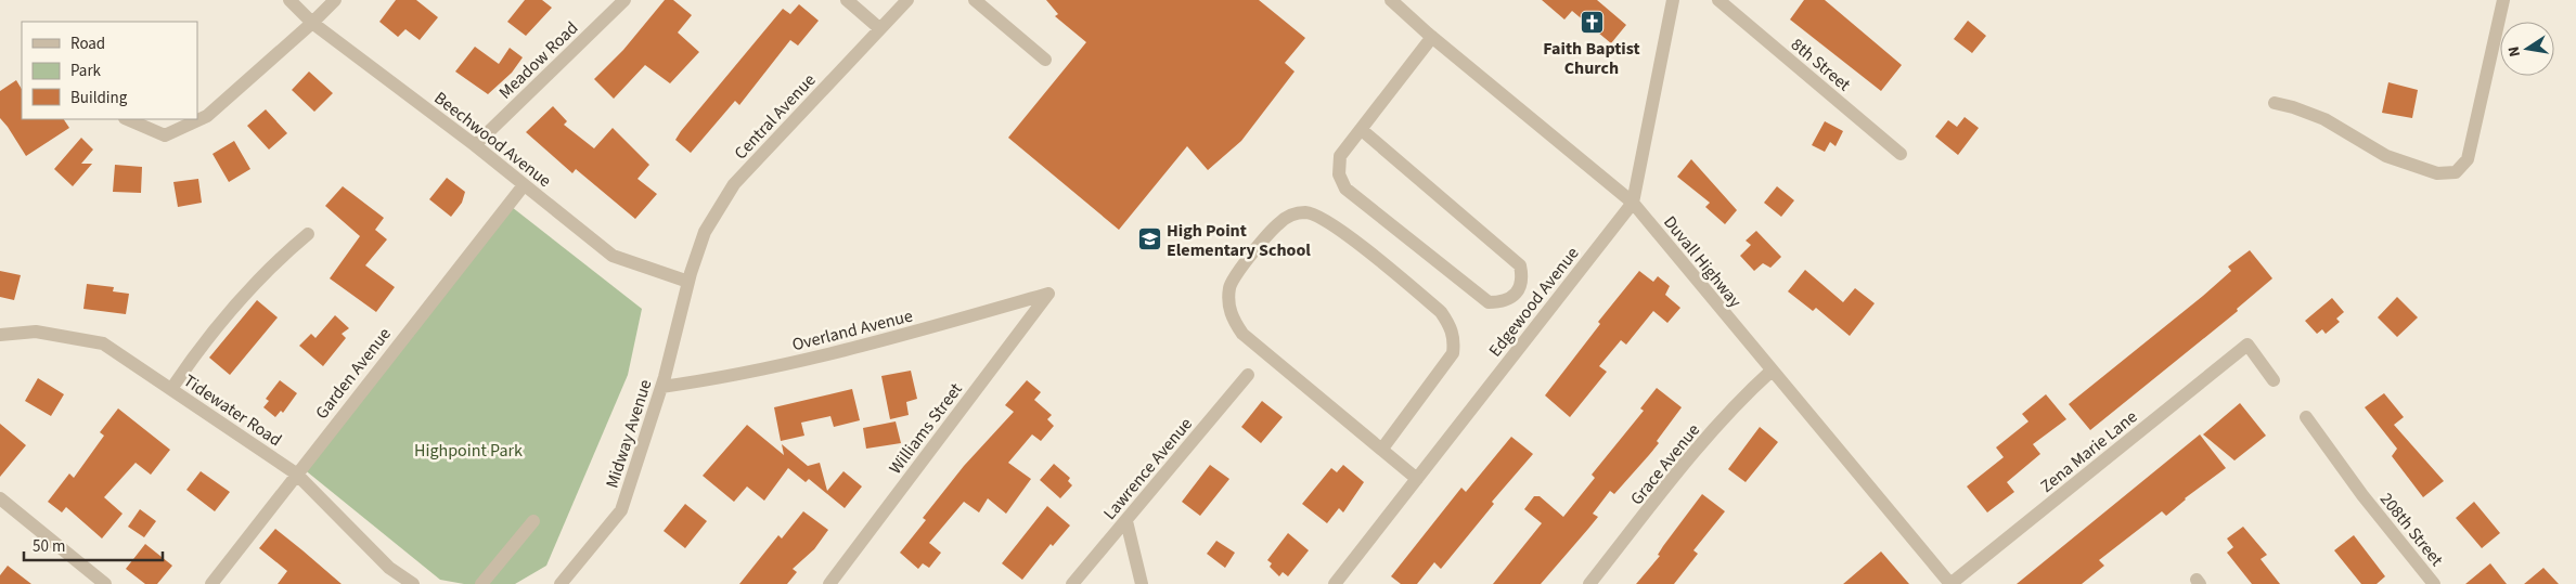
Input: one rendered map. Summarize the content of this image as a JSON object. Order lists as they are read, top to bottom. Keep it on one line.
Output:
{"streets":{"street":["Meadow Road","8th Street","Central Avenue","Beechwood Avenue","Duvall Highway","Edgewood Avenue","Overland Avenue","Garden Avenue","Tidewater Road","Williams Street","Midway Avenue","Zena Marie Lane","Grace Avenue","Lawrence Avenue","208th Street"]},"crossings":[["Meadow Road","Beechwood Avenue"],["Central Avenue","Beechwood Avenue"],["Central Avenue","Midway Avenue"],["Beechwood Avenue","Garden Avenue"],["Beechwood Avenue","Midway Avenue"],["Duvall Highway","Edgewood Avenue"],["Duvall Highway","Zena Marie Lane"],["Duvall Highway","Grace Avenue"],["Overland Avenue","Williams Street"],["Overland Avenue","Midway Avenue"],["Garden Avenue","Tidewater Road"]],"parks":["Highpoint Park"],"places":{"church":["Faith Baptist Church"],"school or university":["High Point Elementary School"]},"legend":["Road","Park","Building"],"scale_bar":"50 m","north":"left"}
